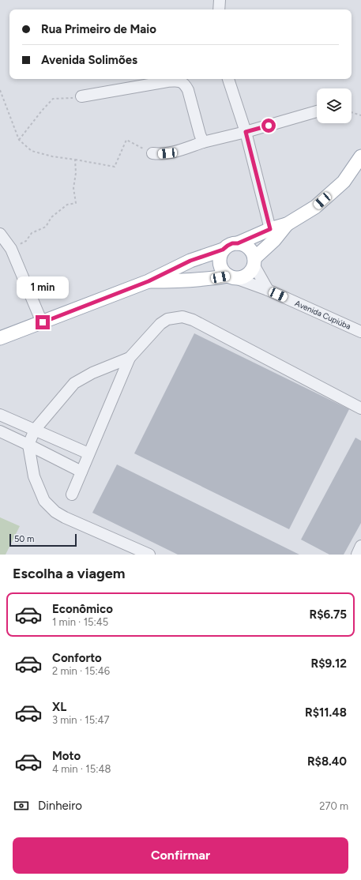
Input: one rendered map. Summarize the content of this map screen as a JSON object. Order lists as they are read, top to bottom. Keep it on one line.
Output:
{"streets":{"street":["Avenida Cupiúba"]},"scale_bar":"50 m","page":{"banner":["Rua Primeiro de Maio","Avenida Solimões"],"bubble":"1 min","scale":"50 m","heading":"Escolha a viagem","list":[{"name":"Econômico","note":"1 min · 15:45","value":"R$6.75"},{"name":"Conforto","note":"2 min · 15:46","value":"R$9.12"},{"name":"XL","note":"3 min · 15:47","value":"R$11.48"},{"name":"Moto","note":"4 min · 15:48","value":"R$8.40"}],"pay":["Dinheiro","270 m"],"buttons":"Confirmar"}}
